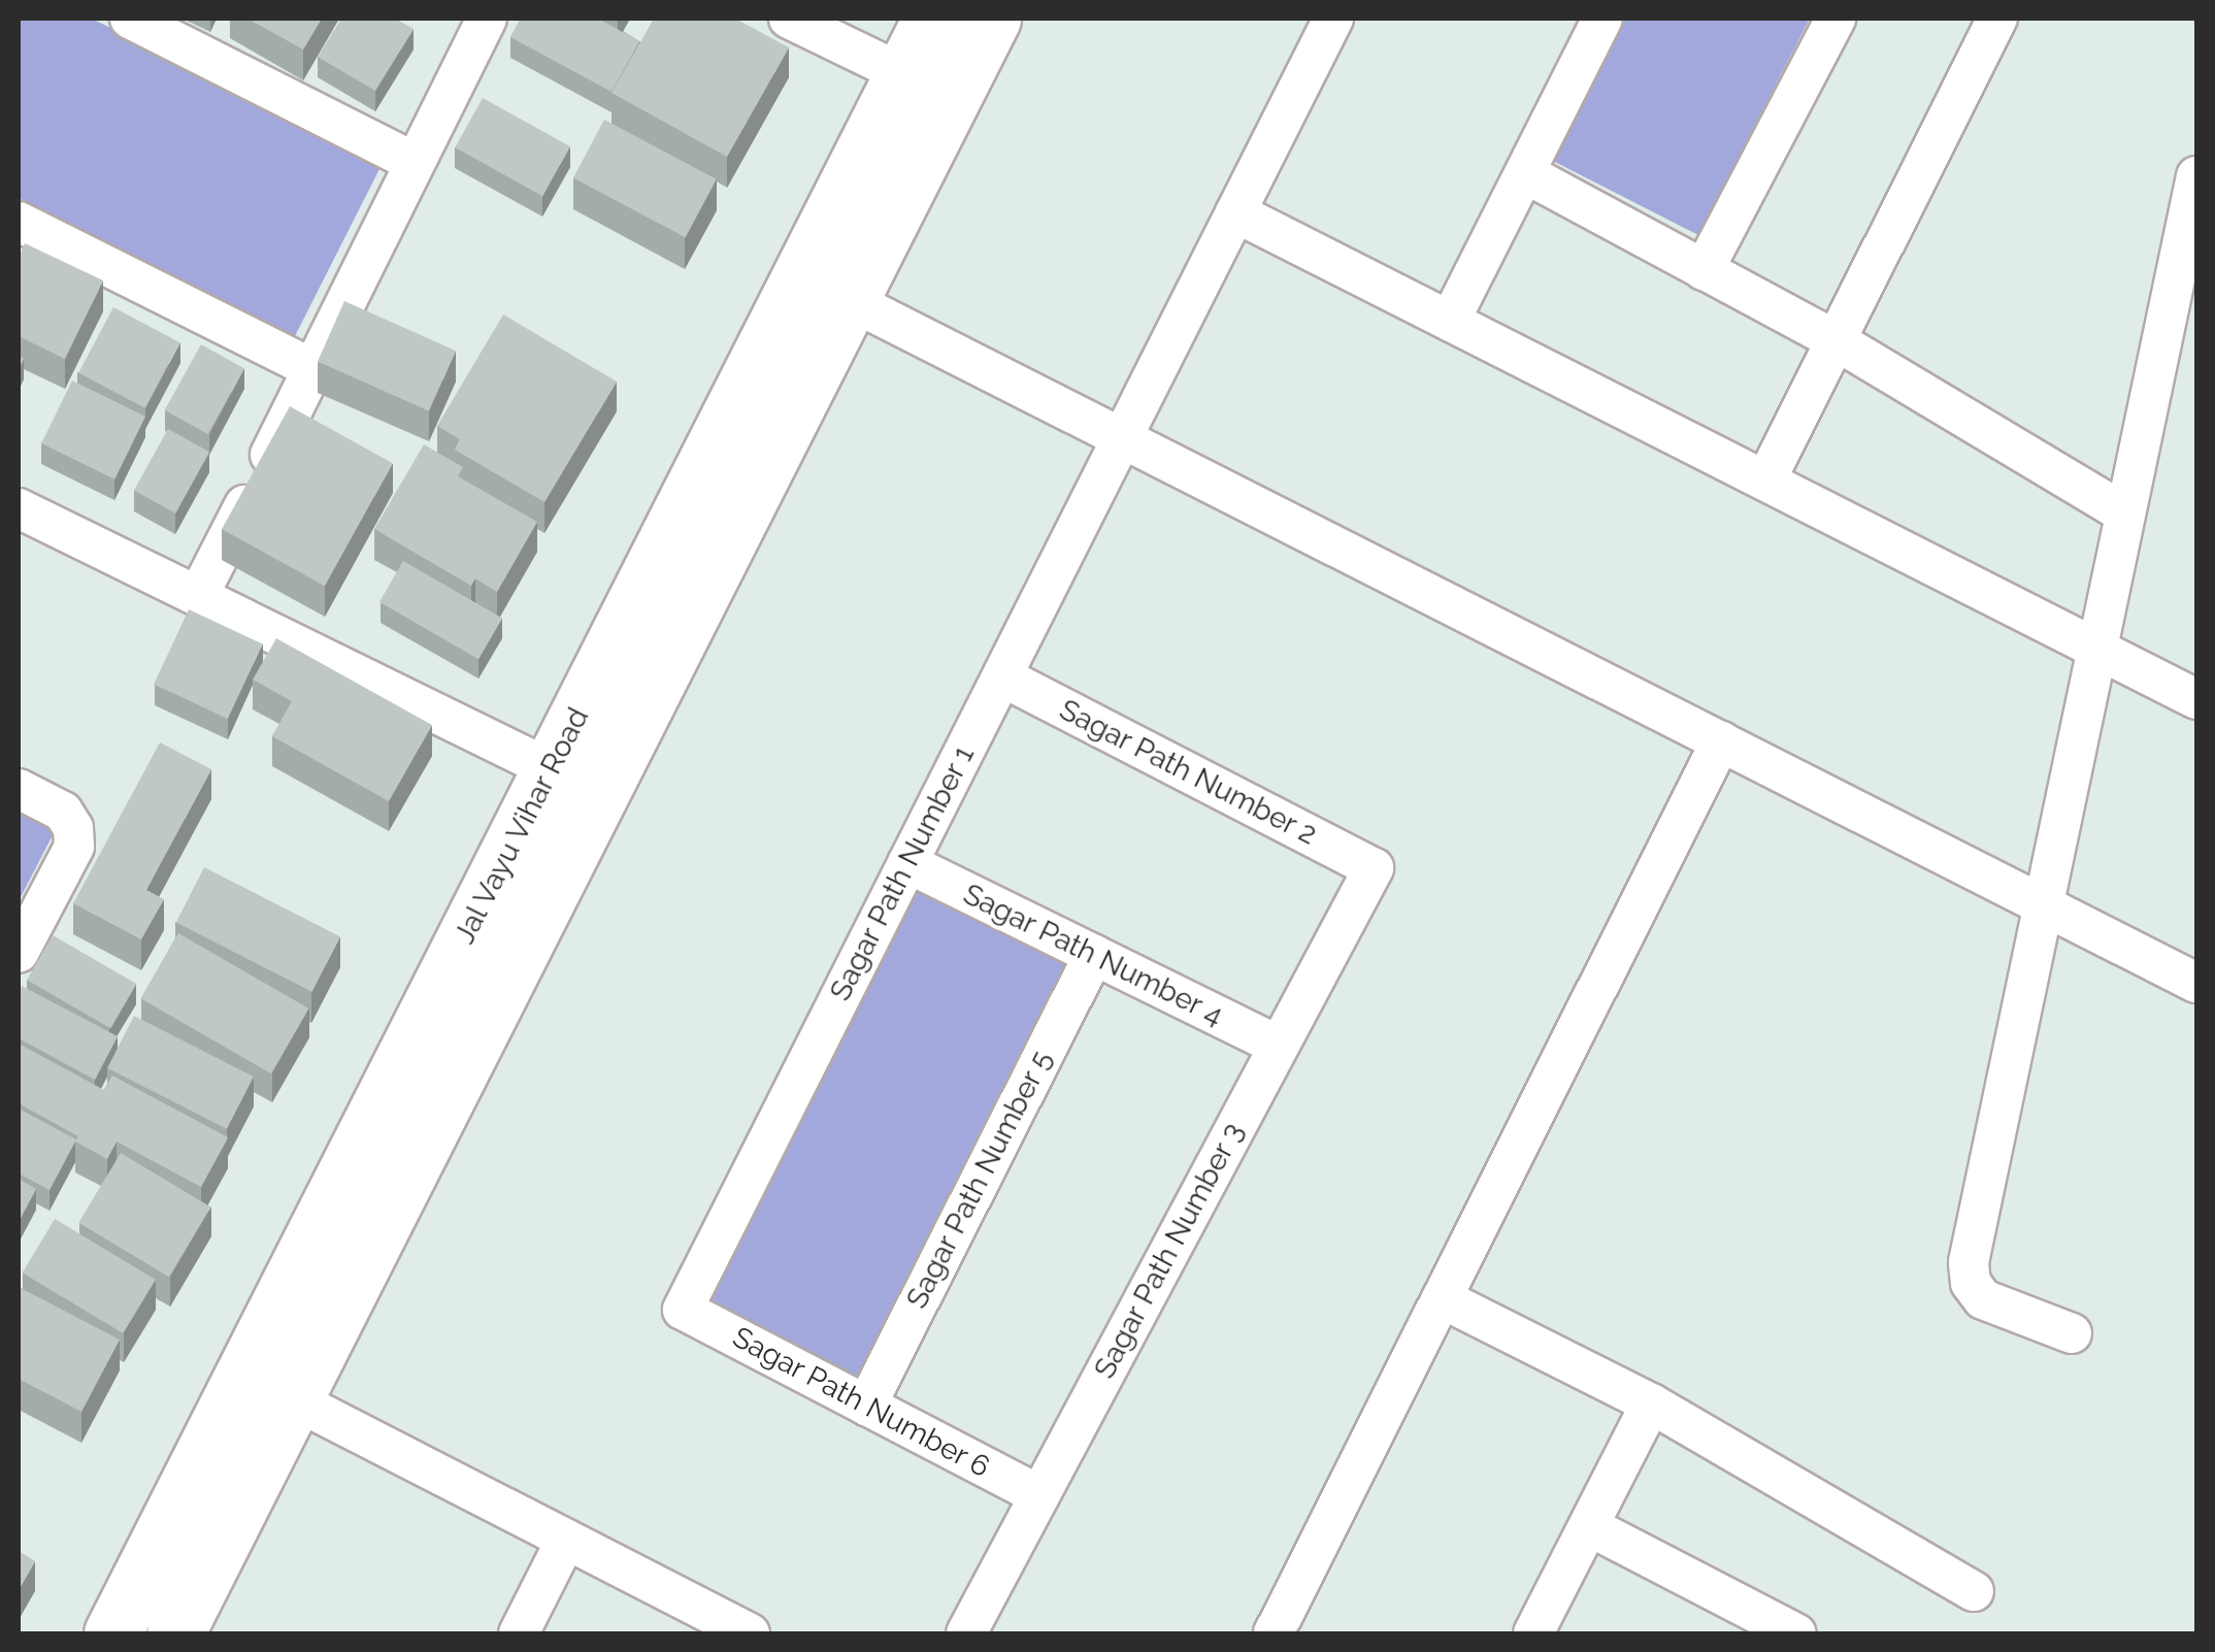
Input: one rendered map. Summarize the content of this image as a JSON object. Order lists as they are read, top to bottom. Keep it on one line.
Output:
{"streets":{"street":["Sagar Path Number 2","Jal Vayu Vihar Road","Sagar Path Number 1","Sagar Path Number 4","Sagar Path Number 5","Sagar Path Number 3","Sagar Path Number 6"]},"crossings":[["Sagar Path Number 2","Sagar Path Number 1"],["Sagar Path Number 2","Sagar Path Number 3"],["Sagar Path Number 1","Sagar Path Number 4"],["Sagar Path Number 1","Sagar Path Number 6"],["Sagar Path Number 4","Sagar Path Number 5"],["Sagar Path Number 4","Sagar Path Number 3"],["Sagar Path Number 5","Sagar Path Number 6"],["Sagar Path Number 3","Sagar Path Number 6"]]}
